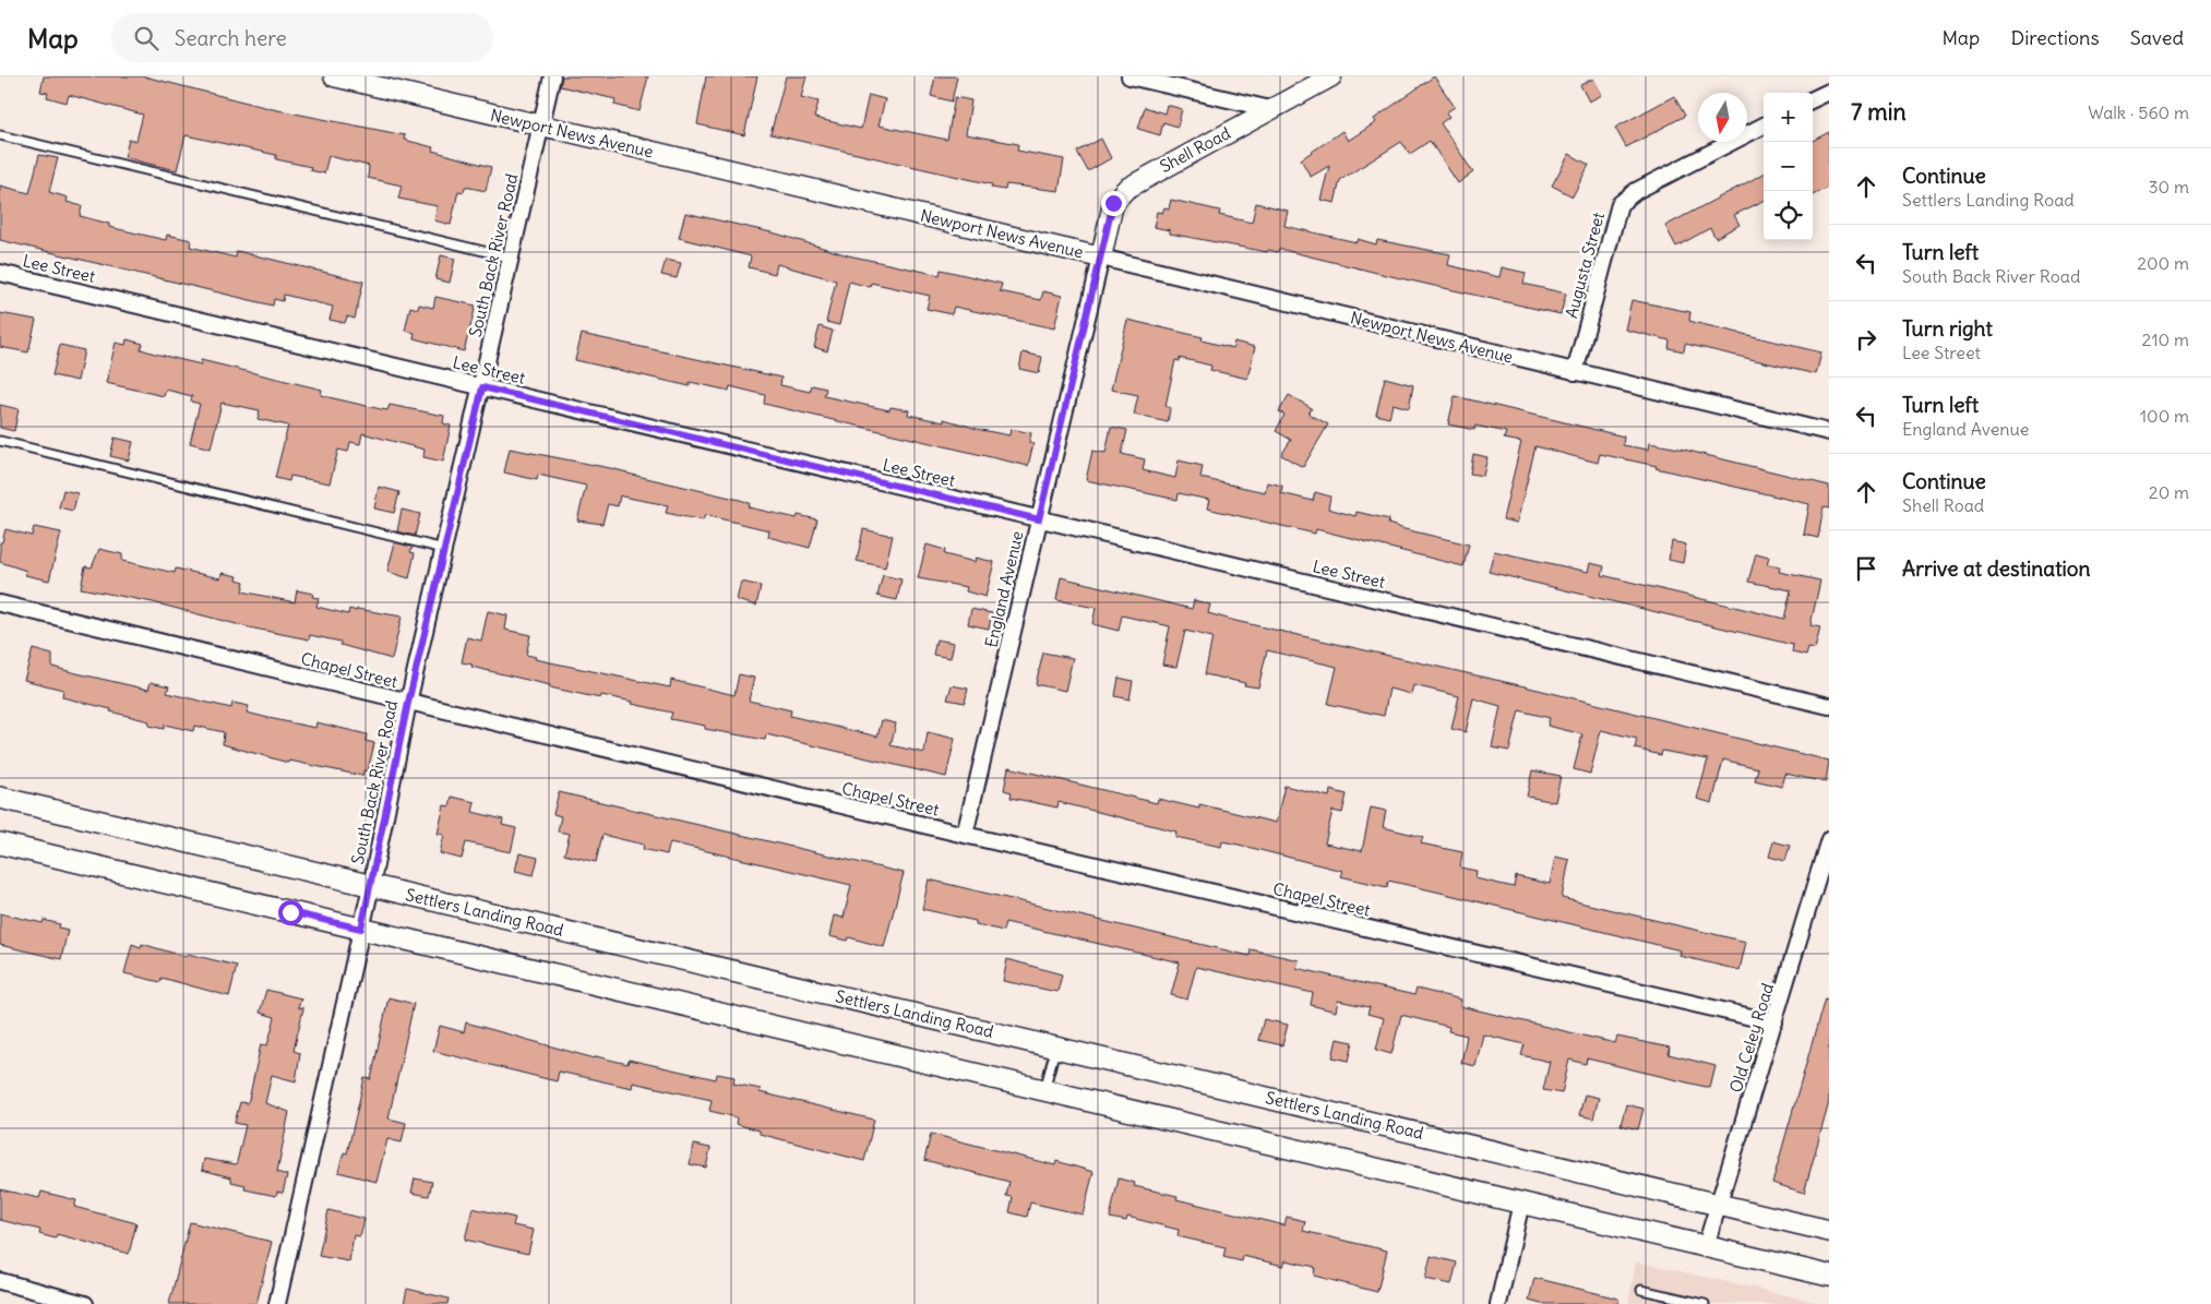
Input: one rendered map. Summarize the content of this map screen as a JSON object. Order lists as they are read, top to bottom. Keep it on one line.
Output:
{"streets":{"main road":["Settlers Landing Road"],"street":["Newport News Avenue","Shell Road","South Back River Road","Augusta Street","Lee Street","England Avenue","Chapel Street","Old Celey Road"]},"crossings":[["Newport News Avenue","Shell Road"],["Newport News Avenue","South Back River Road"],["Newport News Avenue","Augusta Street"],["Newport News Avenue","England Avenue"],["Shell Road","England Avenue"],["South Back River Road","Lee Street"],["South Back River Road","Chapel Street"],["South Back River Road","Settlers Landing Road"],["Lee Street","England Avenue"],["England Avenue","Chapel Street"],["Chapel Street","Old Celey Road"],["Settlers Landing Road","Old Celey Road"]],"north":"bottom","page":{"header":"Map","search":"Search here","nav":["Map","Directions","Saved"],"heading":["7 min","Walk · 560 m"],"map_buttons":["+","−"],"list":[["Continue","Settlers Landing Road","30 m"],["Turn left","South Back River Road","200 m"],["Turn right","Lee Street","210 m"],["Turn left","England Avenue","100 m"],["Continue","Shell Road","20 m"],"Arrive at destination"]}}
